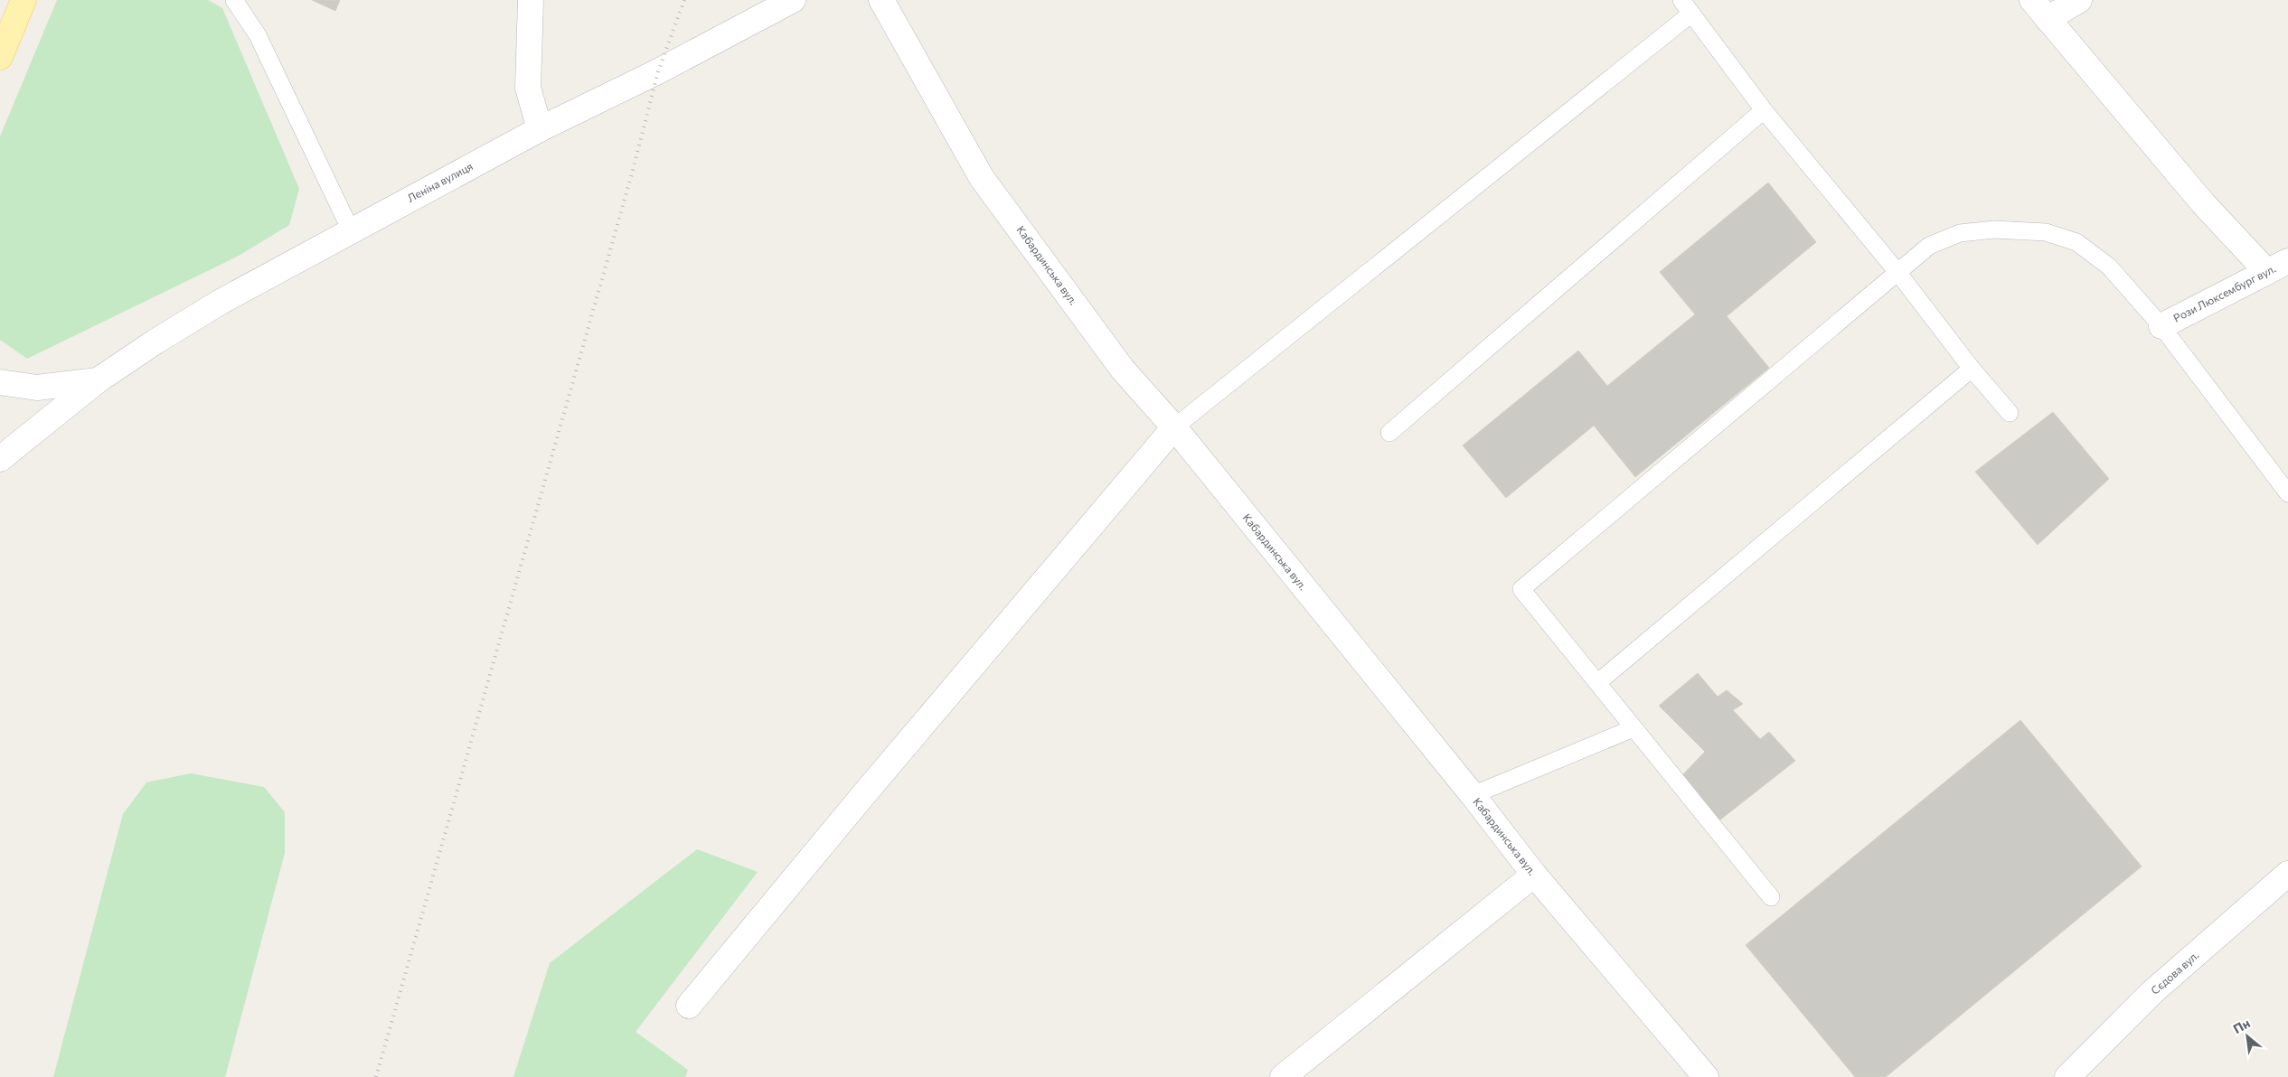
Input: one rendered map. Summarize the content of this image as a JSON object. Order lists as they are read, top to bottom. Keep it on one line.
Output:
{"streets":{"street":["Леніна вулиця","Кабардинська вул.","Рози Люксембург вул.","Сєдова вул."]},"north":"top left"}
